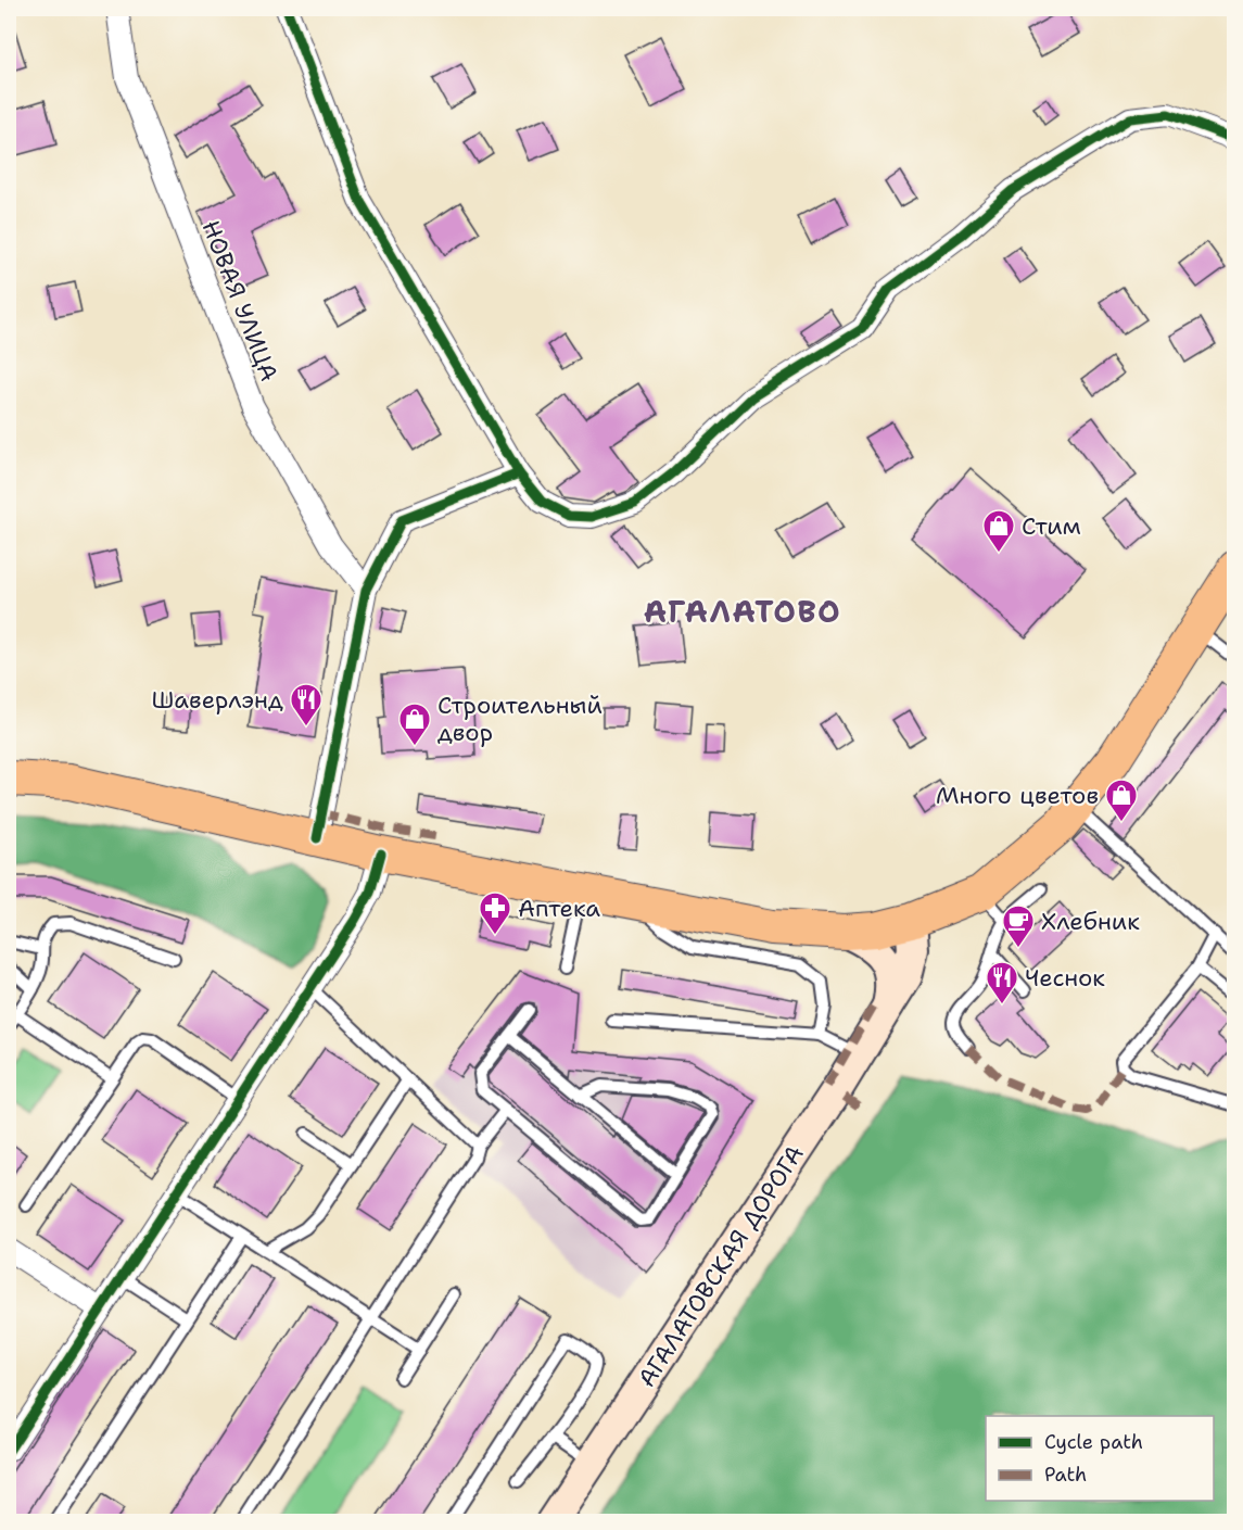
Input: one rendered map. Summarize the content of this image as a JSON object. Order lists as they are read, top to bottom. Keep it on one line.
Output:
{"streets":{"main road":["АГАЛАТОВСКАЯ ДОРОГА"],"street":["НОВАЯ УЛИЦА"]},"districts":["АГАЛАТОВО"],"places":{"shop":["Стим","Строительный двор","Много цветов"],"restaurant":["Шаверлэнд","Чеснок"],"pharmacy":["Аптека"],"cafe":["Хлебник"]},"legend":["Cycle path","Path"]}
